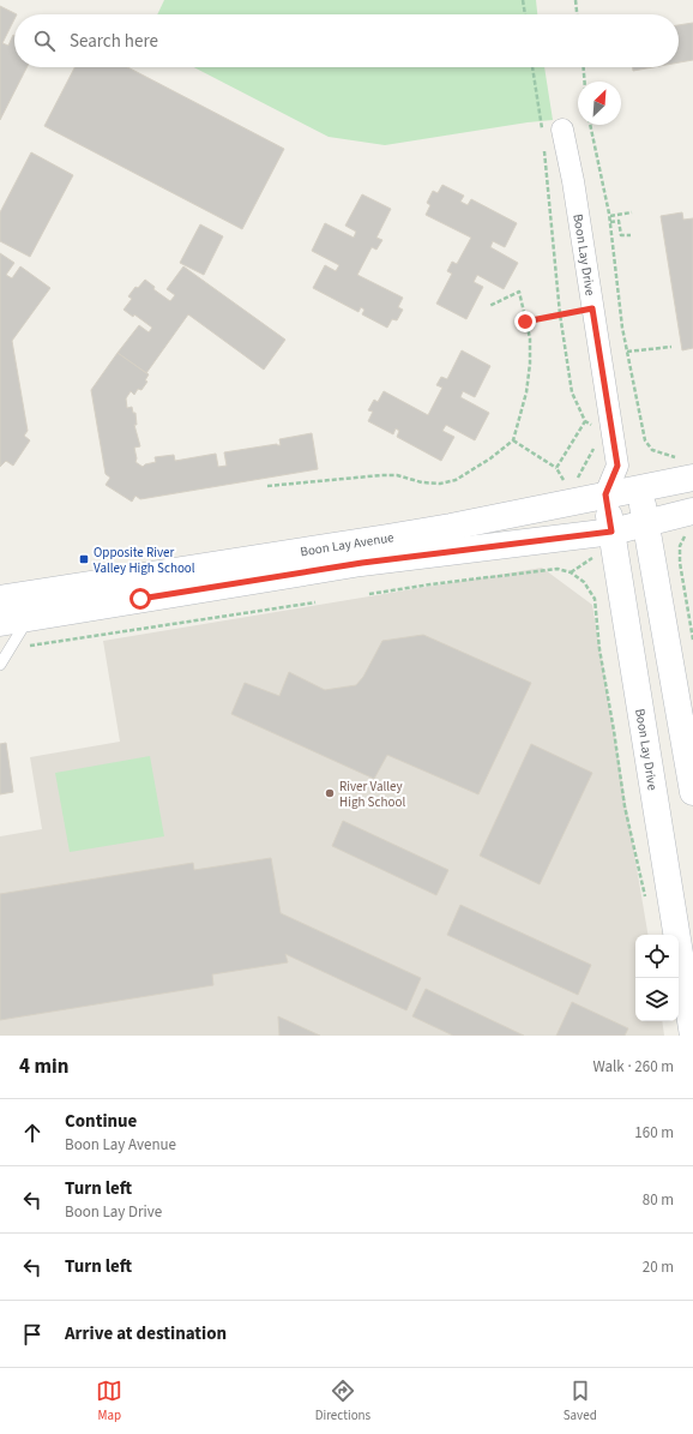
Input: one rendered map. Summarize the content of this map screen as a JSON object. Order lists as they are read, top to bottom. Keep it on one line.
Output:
{"streets":{"street":["Boon Lay Drive","Boon Lay Avenue"]},"crossings":[["Boon Lay Drive","Boon Lay Avenue"]],"places":{"transit":["Opposite River Valley High School"],"other":["River Valley High School"]},"north":"top right","page":{"search":"Search here","heading":["4 min","Walk · 260 m"],"list":[["Continue","Boon Lay Avenue","160 m"],["Turn left","Boon Lay Drive","80 m"],["Turn left","20 m"],"Arrive at destination"],"nav":["Map","Directions","Saved"]}}
